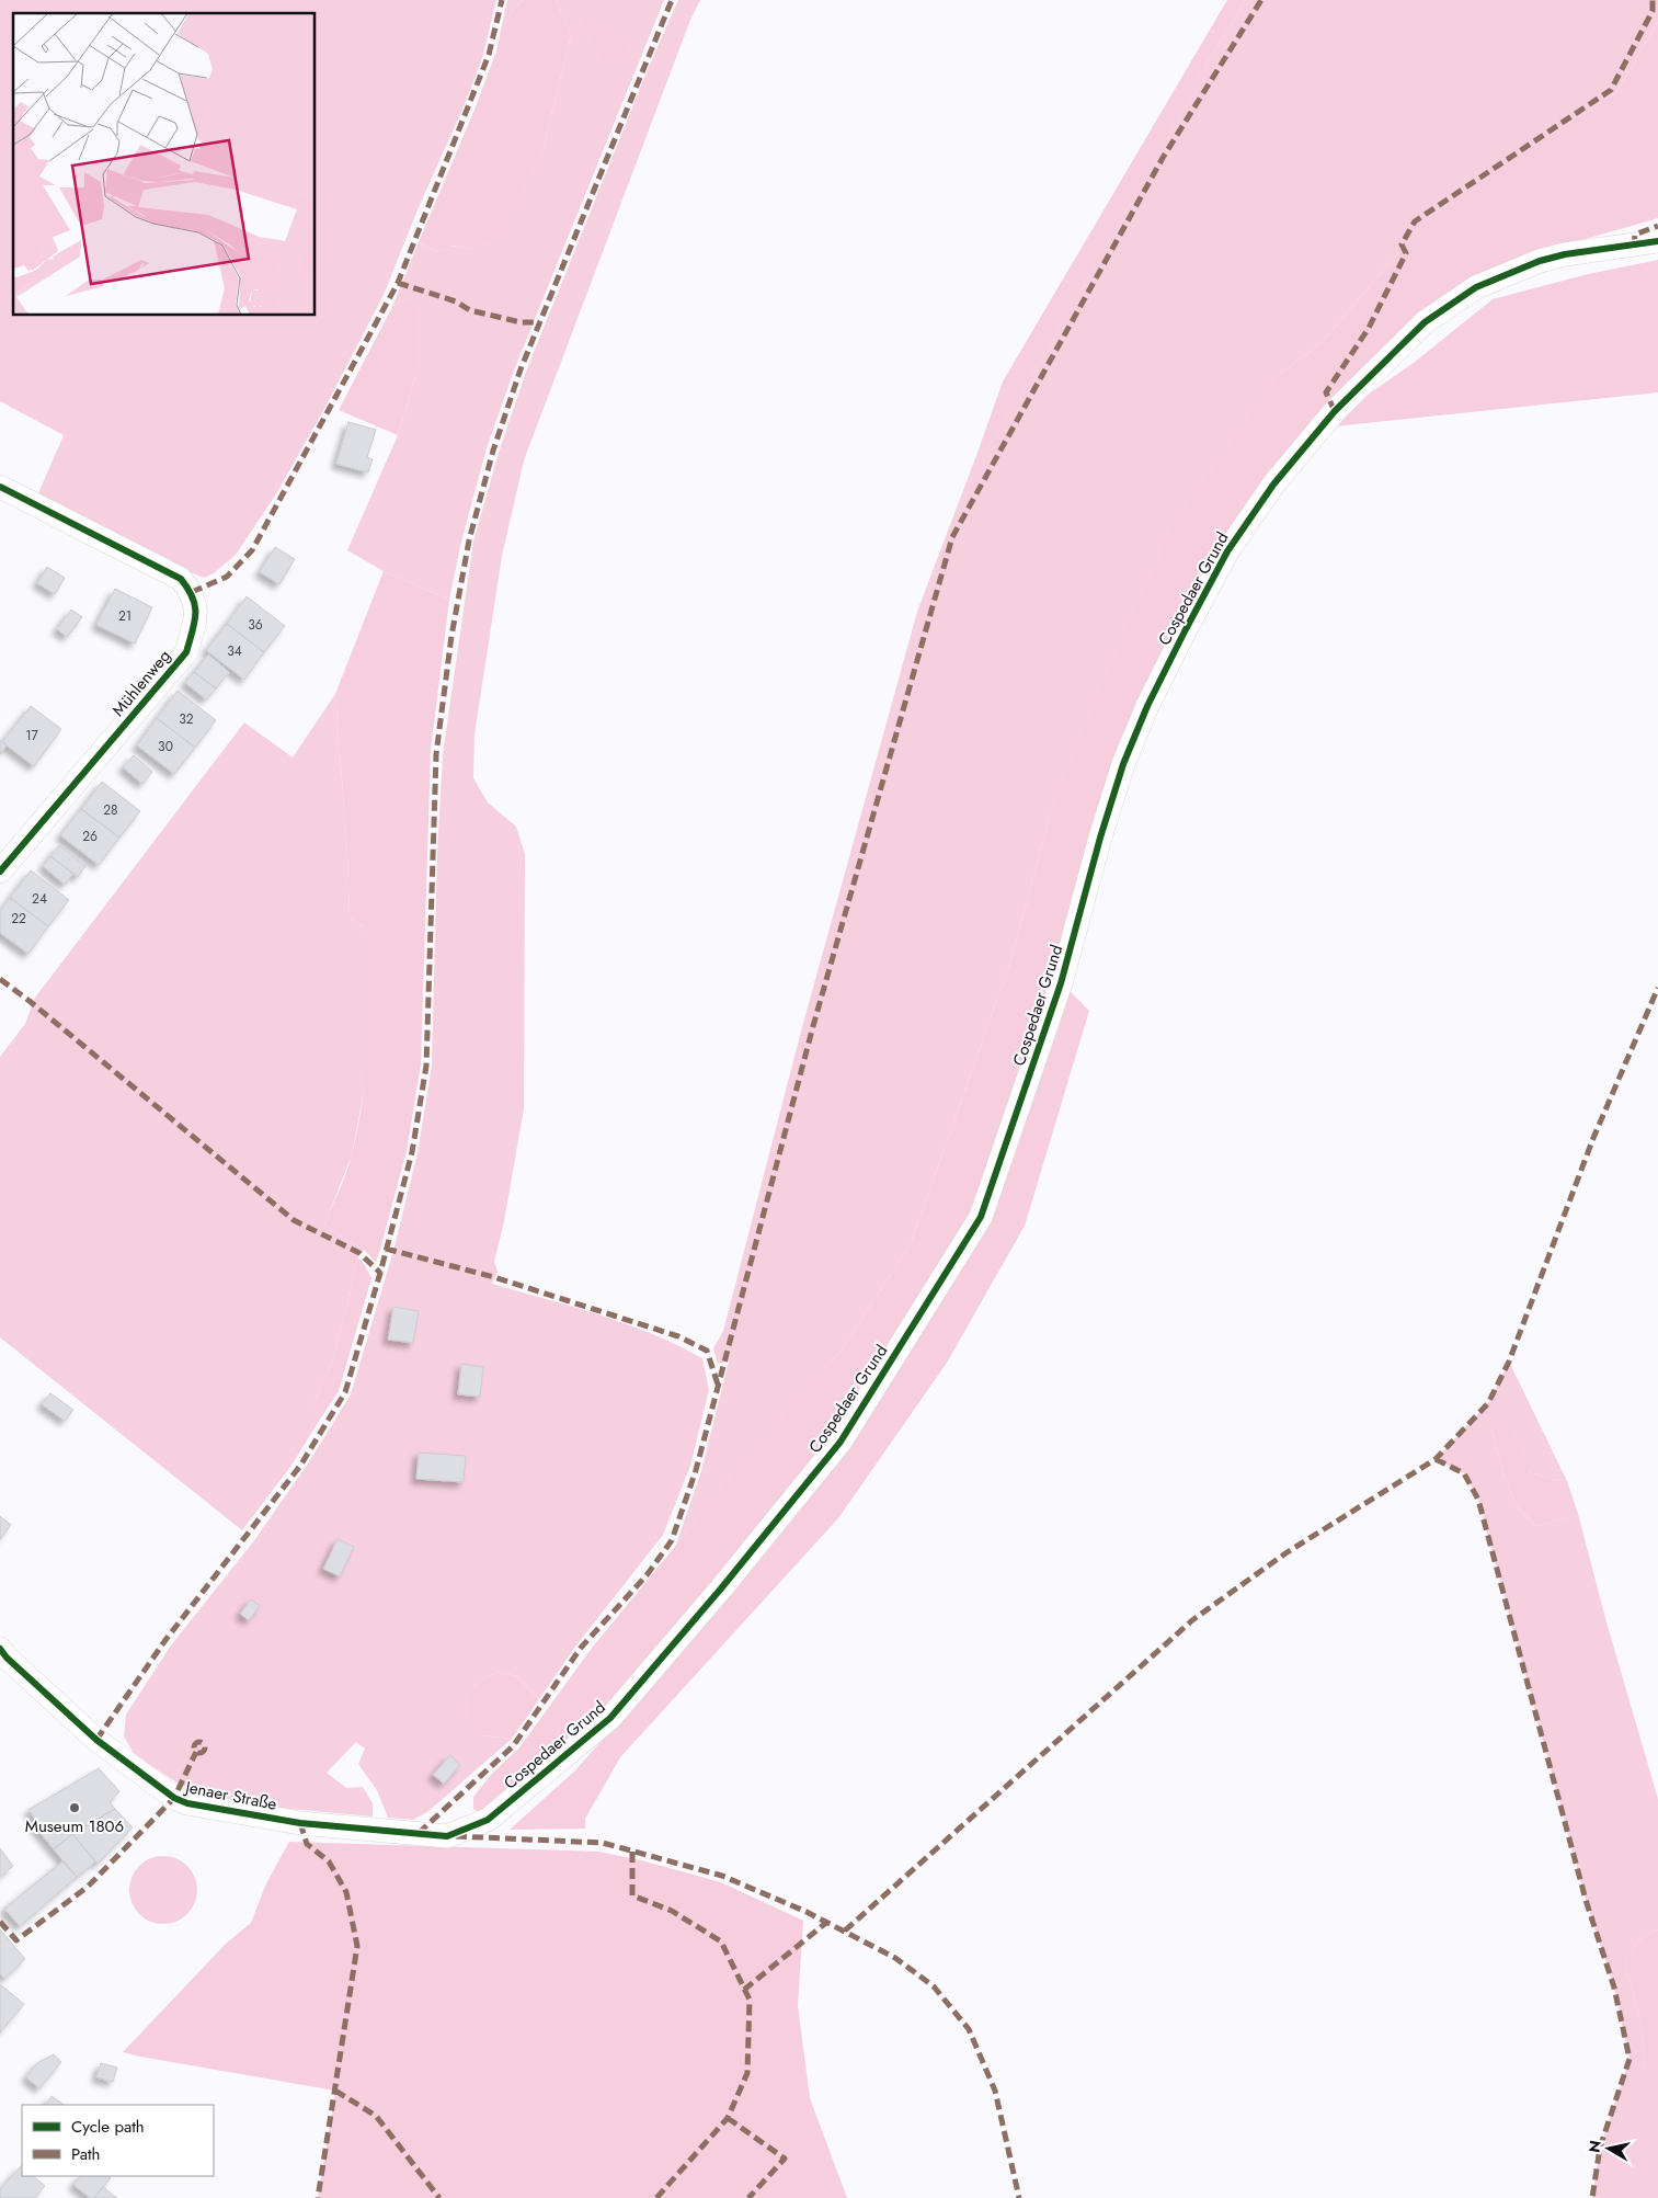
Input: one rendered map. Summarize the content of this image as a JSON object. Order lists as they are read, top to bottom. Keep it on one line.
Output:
{"streets":{"street":["Cospedaer Grund","Mühlenweg","Jenaer Straße"]},"crossings":[["Cospedaer Grund","Jenaer Straße"]],"places":["Museum 1806"],"house_numbers":["21","36","34","32","17","30","28","26","24","22"],"legend":["Cycle path","Path"],"north":"left"}
